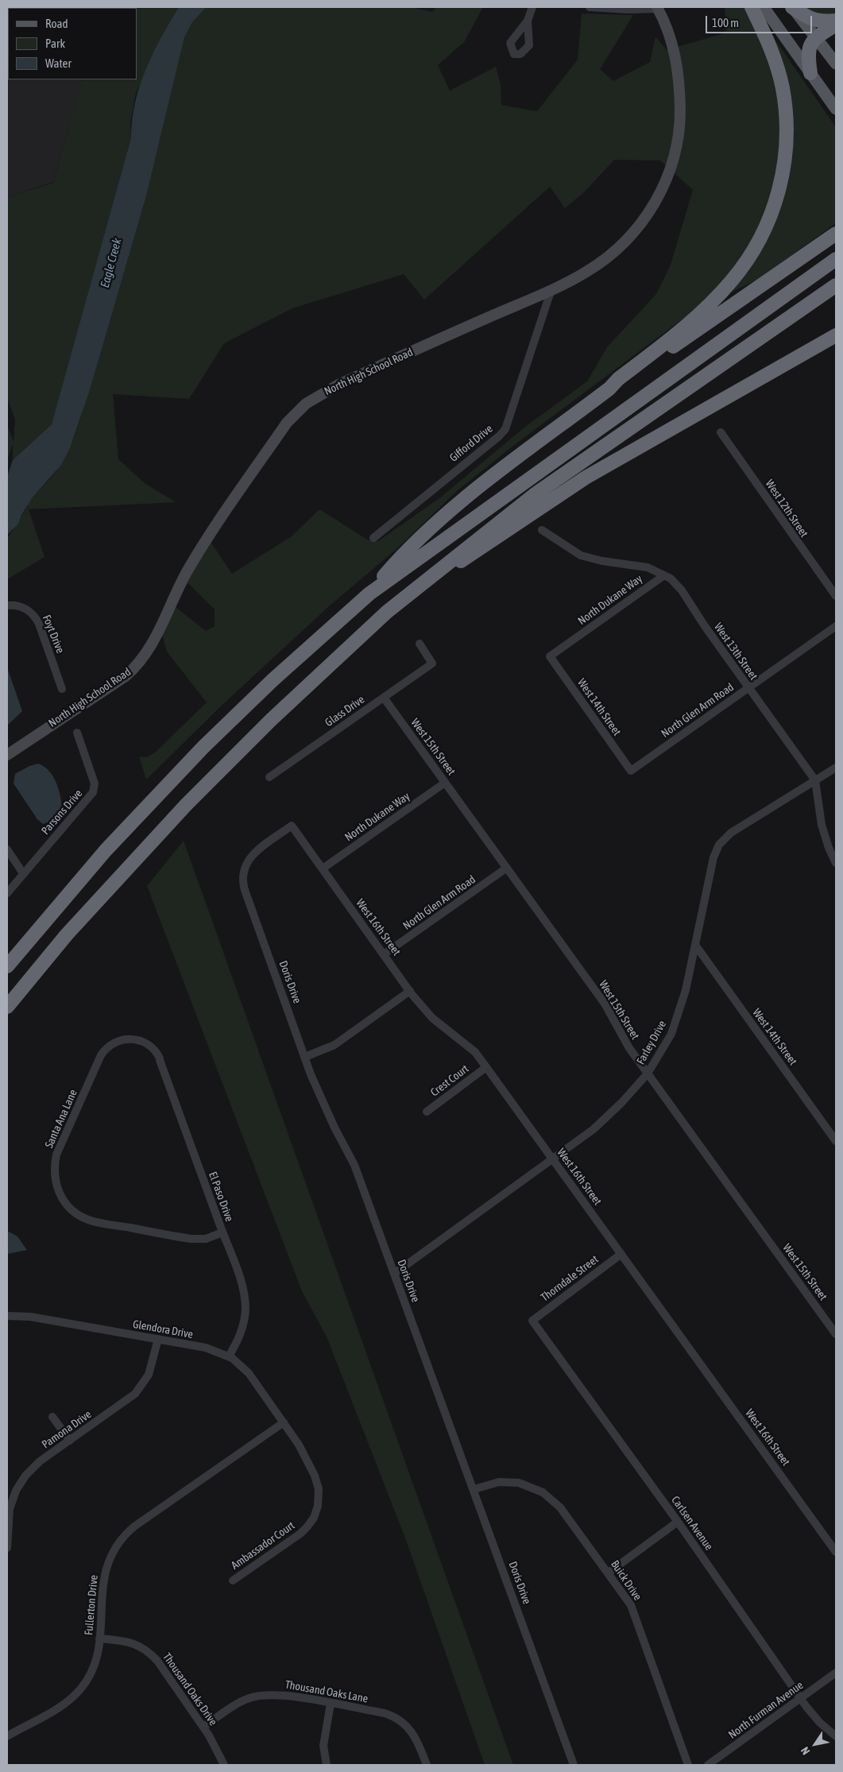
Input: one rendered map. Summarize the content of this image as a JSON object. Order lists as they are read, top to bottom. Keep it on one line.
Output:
{"streets":{"street":["North High School Road","Gifford Drive","West 12th Street","North Dukane Way","Foyt Drive","West 13th Street","West 14th Street","North Glen Arm Road","Glass Drive","West 15th Street","Parsons Drive","West 16th Street","Doris Drive","Farley Drive","Crest Court","Santa Ana Lane","El Paso Drive","Thorndale Street","Glendora Drive","Pamona Drive","Carlsen Avenue","Ambassador Court","Buick Drive","Fullerton Drive","Thousand Oaks Drive","Thousand Oaks Lane","North Furman Avenue"]},"crossings":[["North High School Road","Gifford Drive"],["North Dukane Way","West 13th Street"],["North Dukane Way","West 14th Street"],["North Dukane Way","West 15th Street"],["North Dukane Way","West 16th Street"],["West 13th Street","North Glen Arm Road"],["West 13th Street","Farley Drive"],["West 14th Street","North Glen Arm Road"],["West 14th Street","Farley Drive"],["North Glen Arm Road","West 15th Street"],["North Glen Arm Road","West 16th Street"],["Glass Drive","West 15th Street"],["West 15th Street","Farley Drive"],["West 16th Street","Doris Drive"],["West 16th Street","Farley Drive"],["West 16th Street","Crest Court"],["West 16th Street","Thorndale Street"],["Doris Drive","Farley Drive"],["Doris Drive","Buick Drive"],["Santa Ana Lane","El Paso Drive"],["El Paso Drive","Glendora Drive"],["Thorndale Street","Carlsen Avenue"],["Glendora Drive","Pamona Drive"],["Glendora Drive","Ambassador Court"],["Glendora Drive","Fullerton Drive"],["Carlsen Avenue","North Furman Avenue"],["Ambassador Court","Fullerton Drive"],["Fullerton Drive","Thousand Oaks Drive"],["Thousand Oaks Drive","Thousand Oaks Lane"]],"water":["Eagle Creek"],"legend":["Road","Park","Water"],"scale_bar":"100 m","north":"bottom left"}
